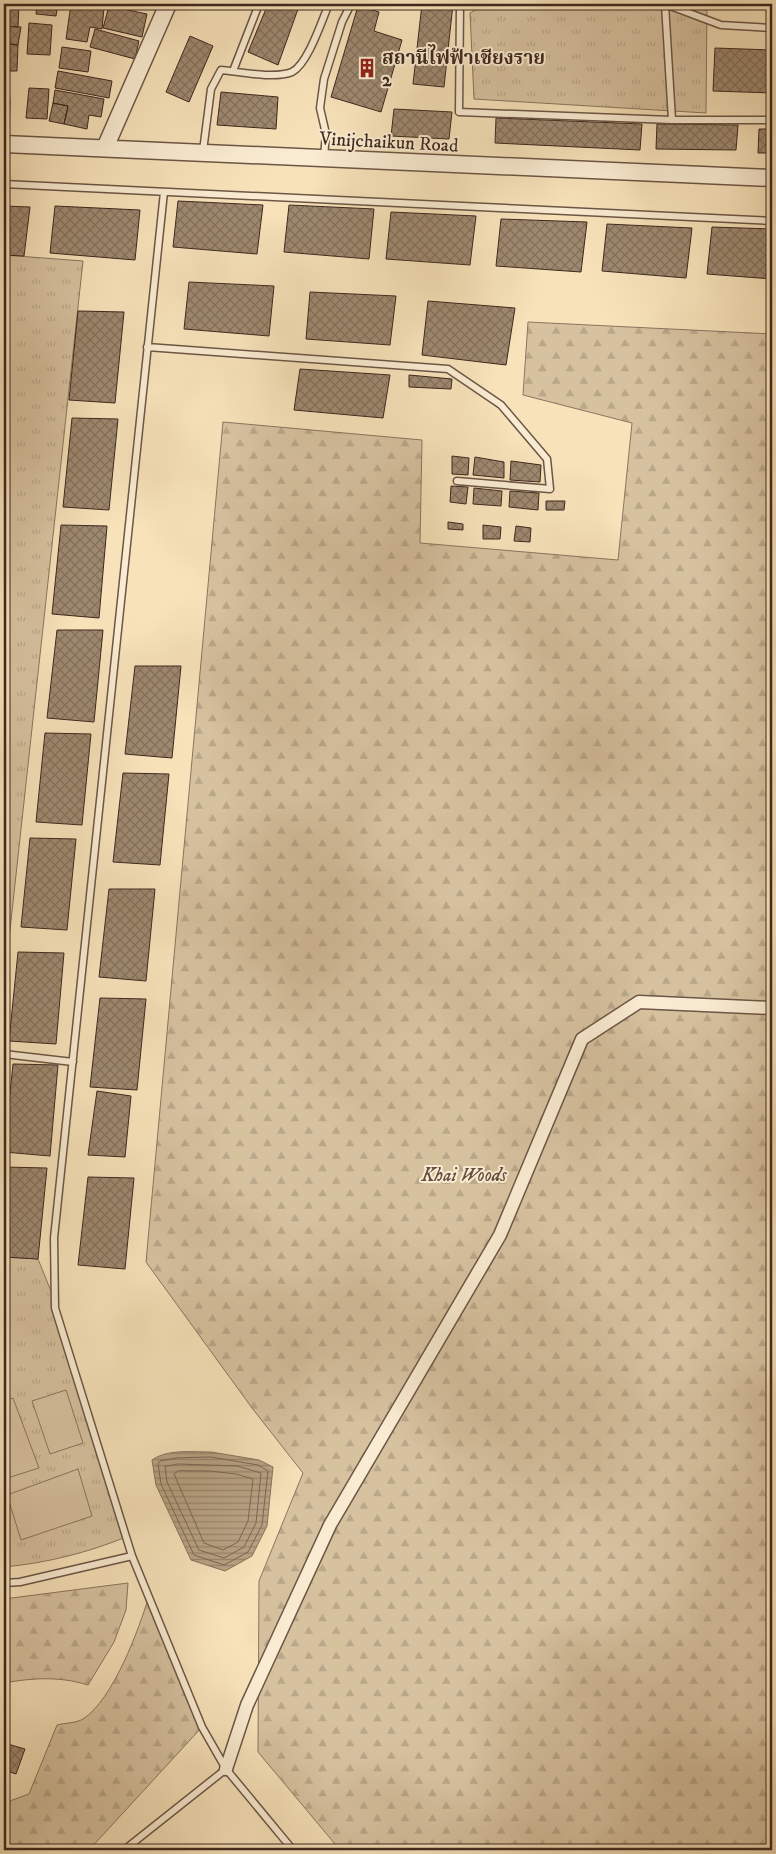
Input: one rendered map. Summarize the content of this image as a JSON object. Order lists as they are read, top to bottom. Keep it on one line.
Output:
{"streets":{"street":["Vinijchaikun Road"]},"parks":["Khai Woods"],"places":{"building":["สถานีไฟฟ้าเชียงราย 2"]}}
